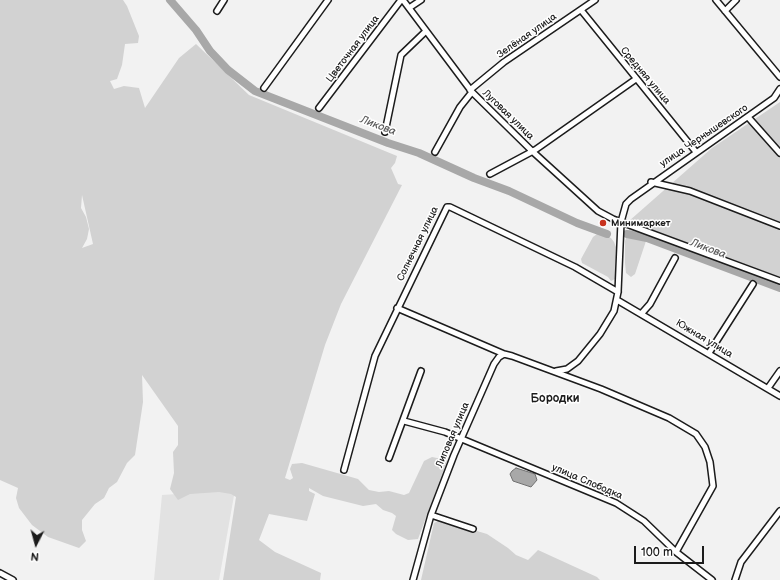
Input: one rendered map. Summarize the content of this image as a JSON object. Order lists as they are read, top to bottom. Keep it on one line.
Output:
{"streets":{"street":["Зелёная улица","Цветочная улица","Средняя улица","Луговая улица","улица Чернышевского","Солнечная улица","Южная улица","Липовая улица","улица Слободка"]},"crossings":[["Зелёная улица","Средняя улица"],["Зелёная улица","Луговая улица"],["Цветочная улица","Луговая улица"],["Средняя улица","улица Чернышевского"],["Луговая улица","улица Чернышевского"],["улица Чернышевского","Солнечная улица"],["улица Чернышевского","Южная улица"],["Липовая улица","улица Слободка"]],"districts":["Бородки"],"water":["Ликова"],"places":["Минимаркет"],"scale_bar":"100 m","north":"bottom"}
